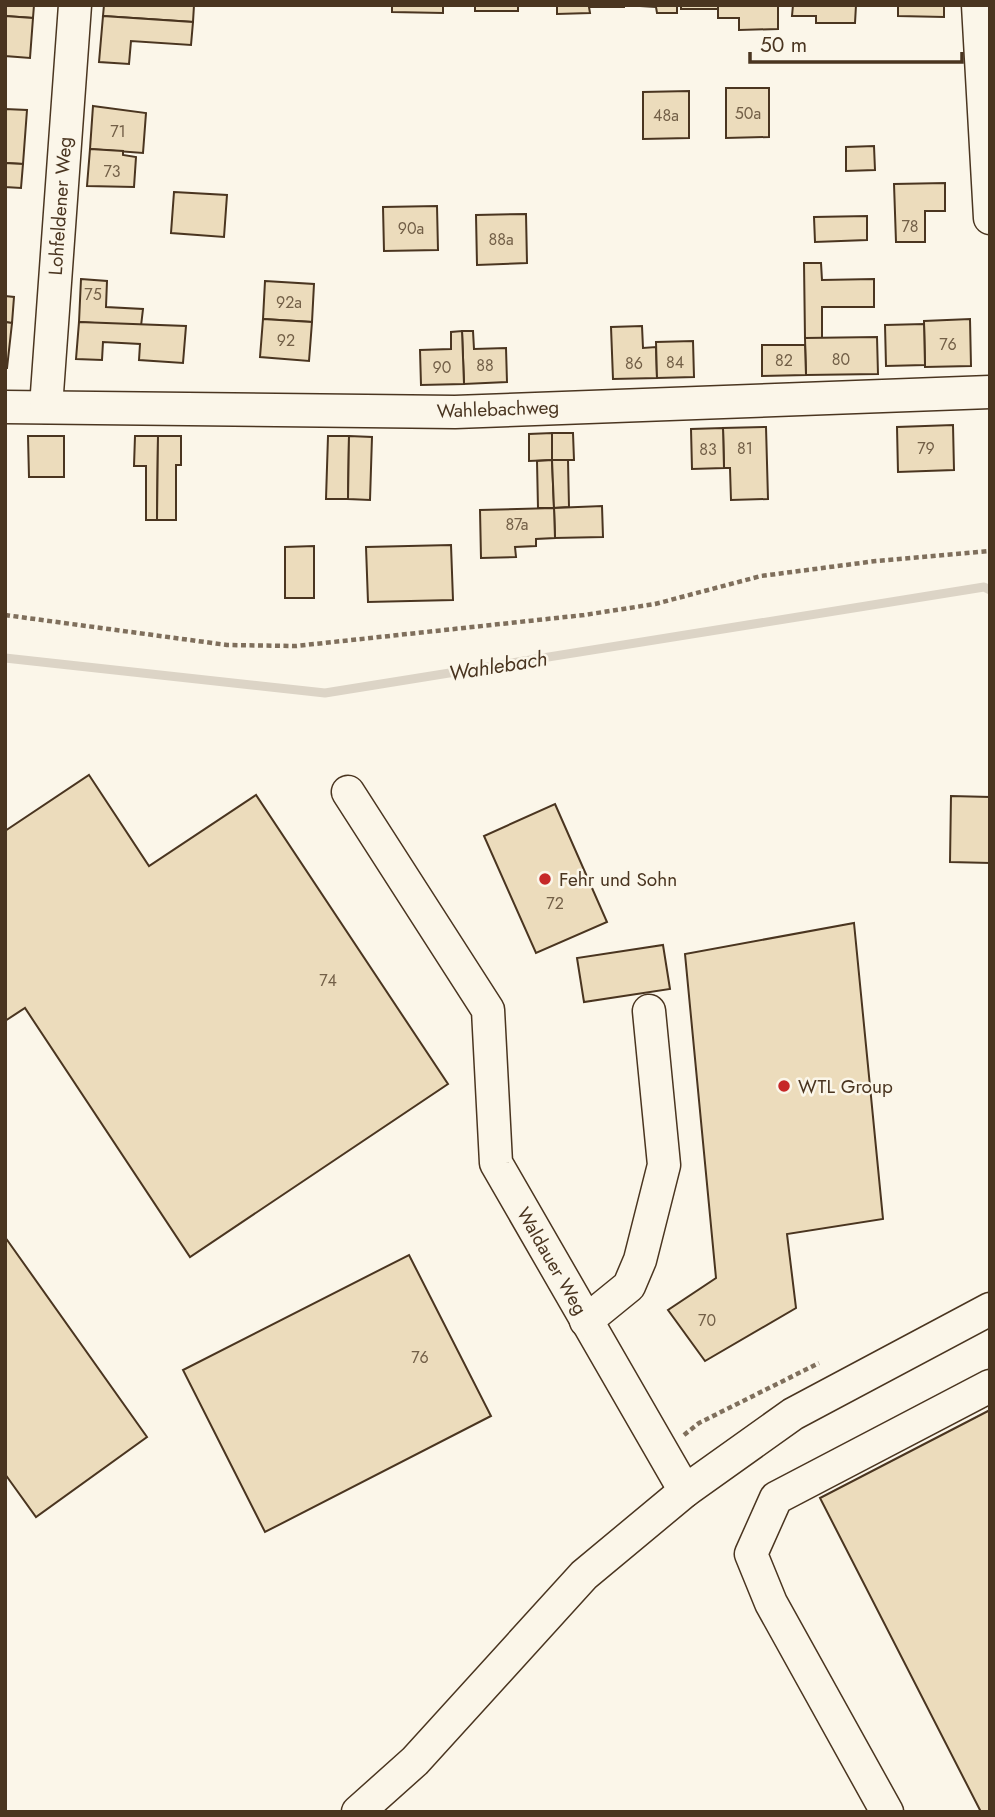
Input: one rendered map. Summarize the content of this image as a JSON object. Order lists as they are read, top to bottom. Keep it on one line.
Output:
{"streets":{"street":["Lohfeldener Weg","Wahlebachweg","Waldauer Weg"]},"crossings":[["Lohfeldener Weg","Wahlebachweg"]],"water":["Wahlebach"],"places":["Fehr und Sohn","WTL Group"],"house_numbers":["50a","48a","71","73","78","90a","88a","75","92a","92","76","80","82","84","86","88","90","81","79","83","87a","72","74","70","76"],"scale_bar":"50 m"}
